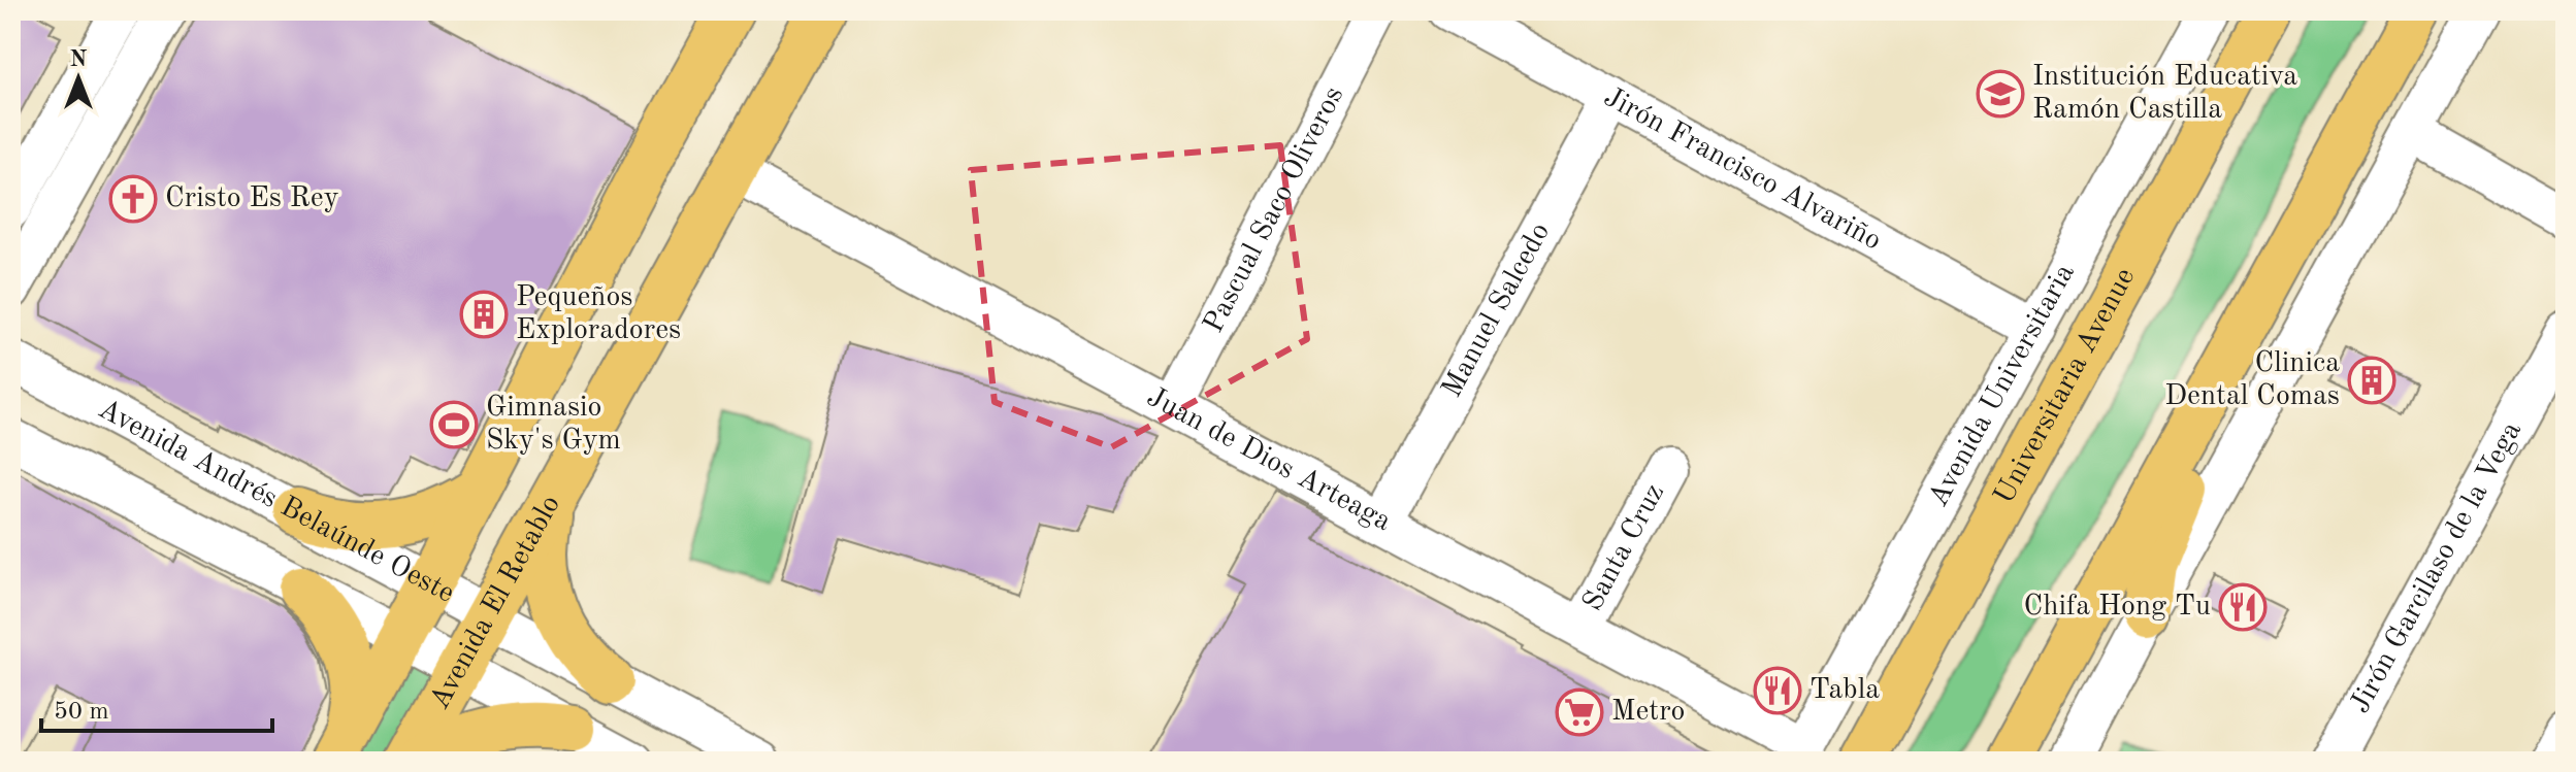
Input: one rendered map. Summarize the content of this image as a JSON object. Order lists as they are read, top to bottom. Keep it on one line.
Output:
{"streets":{"main road":["Universitaria Avenue","Avenida El Retablo"],"street":["Jirón Francisco Alvariño","Pascual Saco Oliveros","Manuel Salcedo","Avenida Universitaria","Juan de Dios Arteaga","Avenida Andrés Belaúnde Oeste","Santa Cruz","Jirón Garcilaso de la Vega"]},"crossings":[["Jirón Francisco Alvariño","Manuel Salcedo"],["Jirón Francisco Alvariño","Avenida Universitaria"],["Pascual Saco Oliveros","Juan de Dios Arteaga"],["Manuel Salcedo","Juan de Dios Arteaga"],["Avenida Universitaria","Juan de Dios Arteaga"],["Juan de Dios Arteaga","Santa Cruz"],["Juan de Dios Arteaga","Avenida El Retablo"],["Avenida Andrés Belaúnde Oeste","Avenida El Retablo"]],"places":{"school or university":["Institución Educativa Ramón Castilla"],"church":["Cristo Es Rey"],"building":["Pequeños Exploradores","Clinica Dental Comas"],"sports":["Gimnasio Sky's Gym"],"restaurant":["Chifa Hong Tu","Tabla"],"supermarket":["Metro"]},"scale_bar":"50 m","north":"top"}
